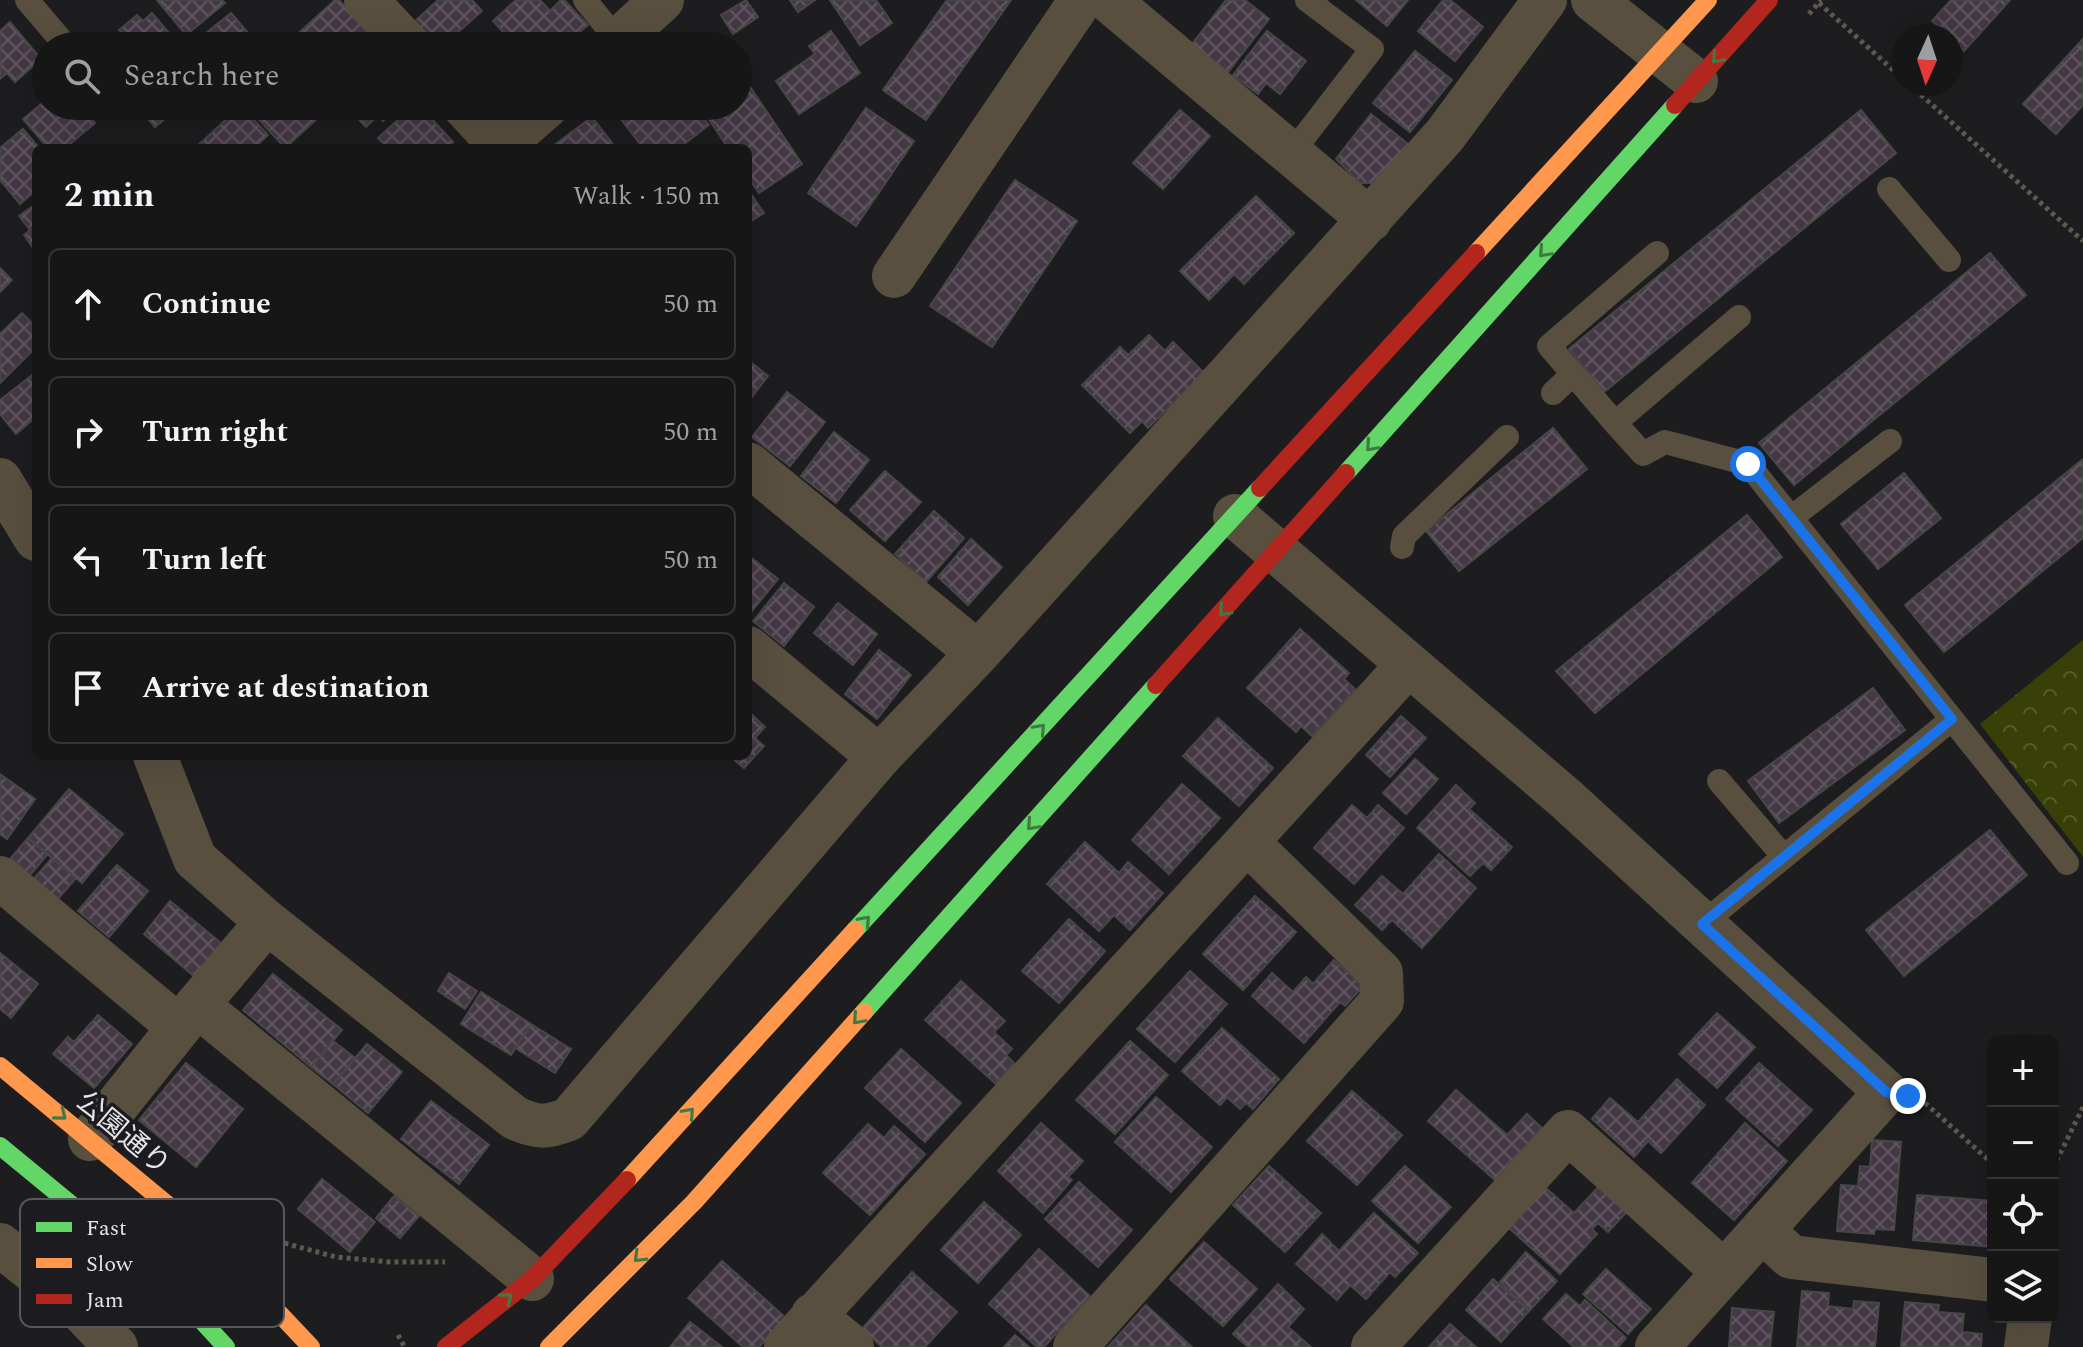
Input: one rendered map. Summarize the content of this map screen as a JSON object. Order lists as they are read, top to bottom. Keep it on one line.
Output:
{"streets":{"street":["公園通り"]},"legend":["Fast","Slow","Jam"],"north":"bottom","page":{"search":"Search here","heading":["2 min","Walk · 150 m"],"list":[["Continue","50 m"],["Turn right","50 m"],["Turn left","50 m"],"Arrive at destination"],"map_buttons":["+","−"]}}
